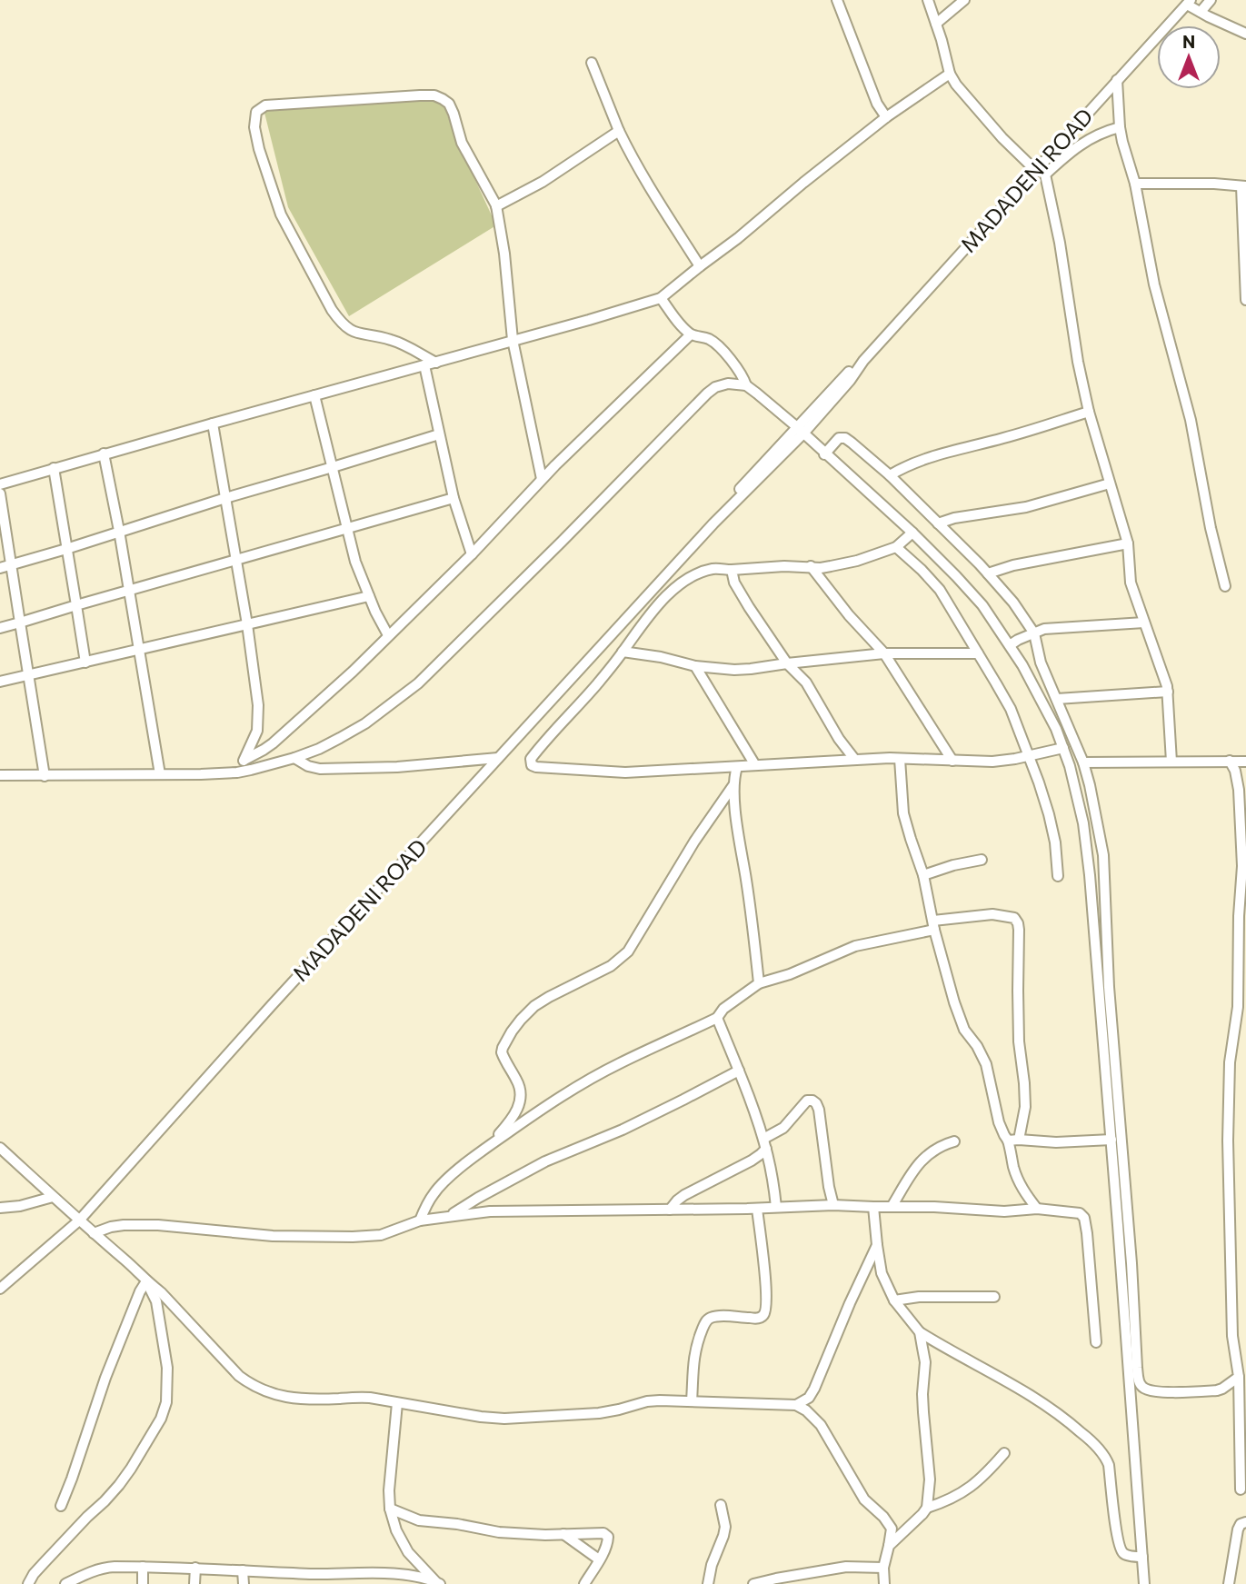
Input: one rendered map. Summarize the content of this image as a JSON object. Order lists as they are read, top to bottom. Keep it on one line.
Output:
{"streets":{"street":["MADADENI ROAD"]},"north":"top"}
